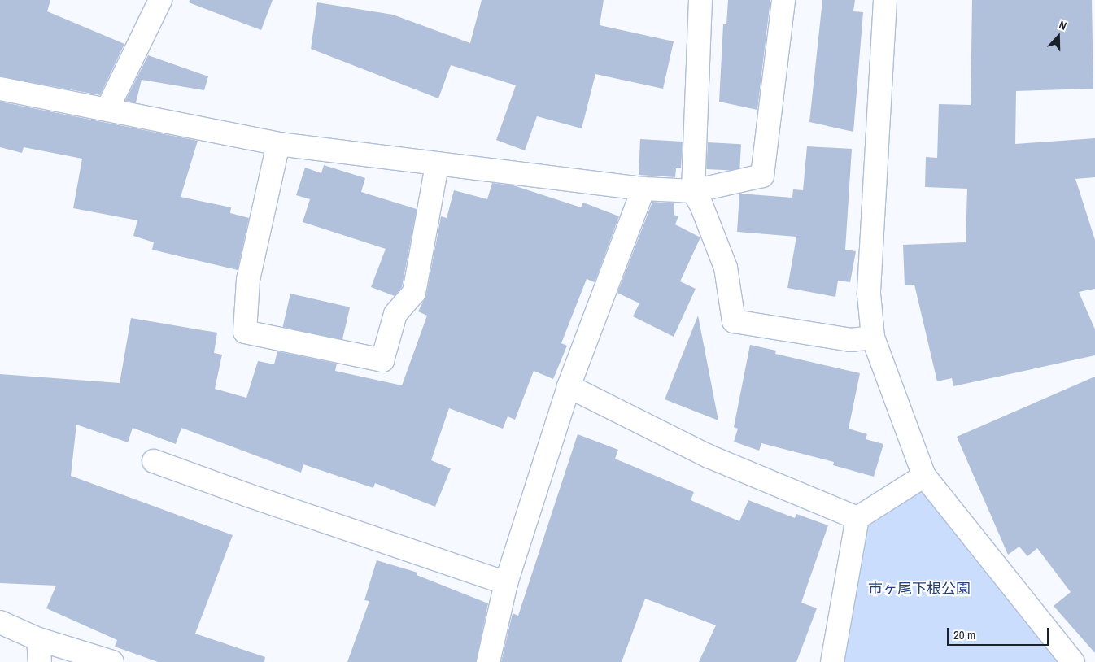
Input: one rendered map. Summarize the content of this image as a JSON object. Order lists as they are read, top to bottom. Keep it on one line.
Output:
{"parks":["市ヶ尾下根公園"],"scale_bar":"20 m","north":"top"}
